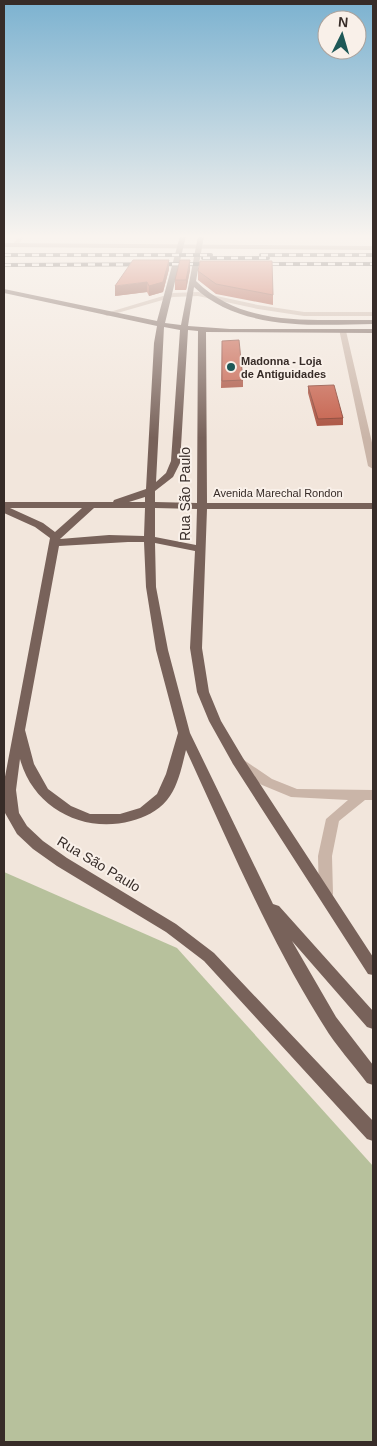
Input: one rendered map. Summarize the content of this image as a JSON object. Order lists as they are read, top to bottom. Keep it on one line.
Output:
{"streets":{"main road":["Avenida Marechal Rondon","Rua São Paulo"]},"crossings":[["Avenida Marechal Rondon","Rua São Paulo"]],"places":["Madonna - Loja de Antiguidades"],"north":"top"}
